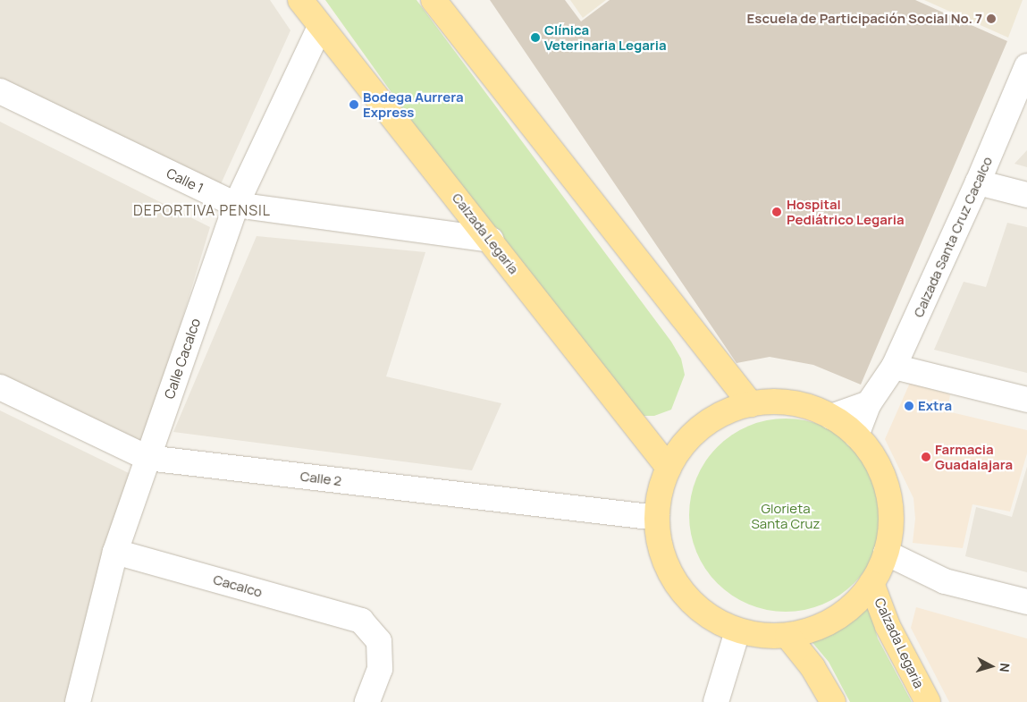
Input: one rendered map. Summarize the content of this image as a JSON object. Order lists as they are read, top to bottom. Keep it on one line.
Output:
{"streets":{"main road":["Calzada Legaria"],"street":["Calle 1","Calzada Santa Cruz Cacalco","Calle Cacalco","Calle 2","Cacalco"]},"crossings":[["Calle 1","Calzada Legaria"],["Calle 1","Calle Cacalco"],["Calzada Legaria","Calle Cacalco"],["Calle Cacalco","Calle 2"],["Calle Cacalco","Cacalco"]],"districts":["DEPORTIVA PENSIL"],"parks":["Glorieta Santa Cruz"],"places":["Escuela de Participación Social No. 7","Clínica Veterinaria Legaria","Bodega Aurrera Express","Hospital Pediátrico Legaria","Extra","Farmacia Guadalajara"],"north":"right"}
